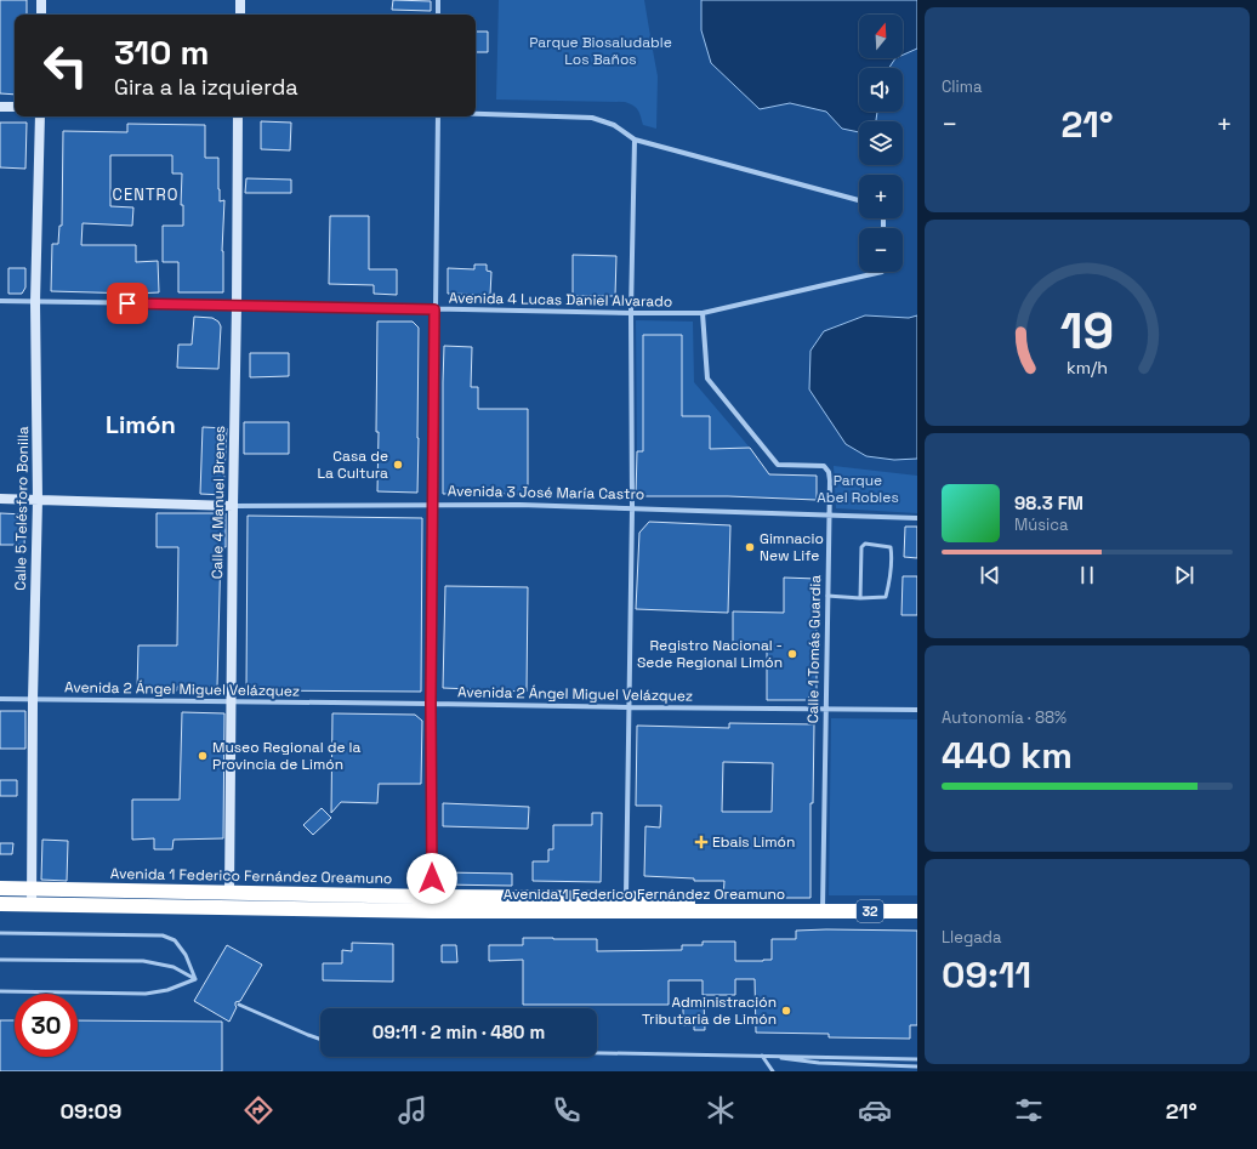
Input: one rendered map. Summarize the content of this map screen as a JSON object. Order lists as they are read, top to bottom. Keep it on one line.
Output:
{"streets":{"highway":["Avenida 1 Federico Fernández Oreamuno","32"],"main road":["Avenida 3 José María Castro","Calle 4 Manuel Brenes","Calle 5 Telésforo Bonilla"],"street":["Avenida 4 Lucas Daniel Alvarado","Calle 1 Tomás Guardia","Avenida 2 Ángel Miguel Velázquez"]},"crossings":[["Avenida 4 Lucas Daniel Alvarado","Calle 4 Manuel Brenes"],["Avenida 4 Lucas Daniel Alvarado","Calle 5 Telésforo Bonilla"],["Avenida 4 Lucas Daniel Alvarado","Calle 1 Tomás Guardia"],["Avenida 3 José María Castro","Calle 4 Manuel Brenes"],["Avenida 3 José María Castro","Calle 5 Telésforo Bonilla"],["Avenida 3 José María Castro","Calle 1 Tomás Guardia"],["Calle 4 Manuel Brenes","Avenida 2 Ángel Miguel Velázquez"],["Calle 4 Manuel Brenes","Avenida 1 Federico Fernández Oreamuno"],["Calle 5 Telésforo Bonilla","Avenida 2 Ángel Miguel Velázquez"],["Calle 5 Telésforo Bonilla","Avenida 1 Federico Fernández Oreamuno"],["Calle 1 Tomás Guardia","Avenida 2 Ángel Miguel Velázquez"],["Calle 1 Tomás Guardia","Avenida 1 Federico Fernández Oreamuno"]],"districts":["CENTRO","Limón"],"parks":["Parque Biosaludable Los Baños","Parque Abel Robles"],"places":{"other":["Casa de La Cultura","Gimnacio New Life","Registro Nacional - Sede Regional Limón","Museo Regional de la Provincia de Limón","Administración Tributaria de Limón"],"health":["Ebais Limón"]},"north":"top","page":{"tile":["Clima",["Autonomía · 88%","440 km"],["Llegada","09:11"]],"map_buttons":["+","−"],"turn":["310 m","Gira a la izquierda"],"heat":["−","21°","+"],"song":["98.3 FM","Música"],"limit":"30","trip":"09:11 · 2 min · 480 m","tabs":["09:09","21°"],"gauge":["19","km/h"]}}
